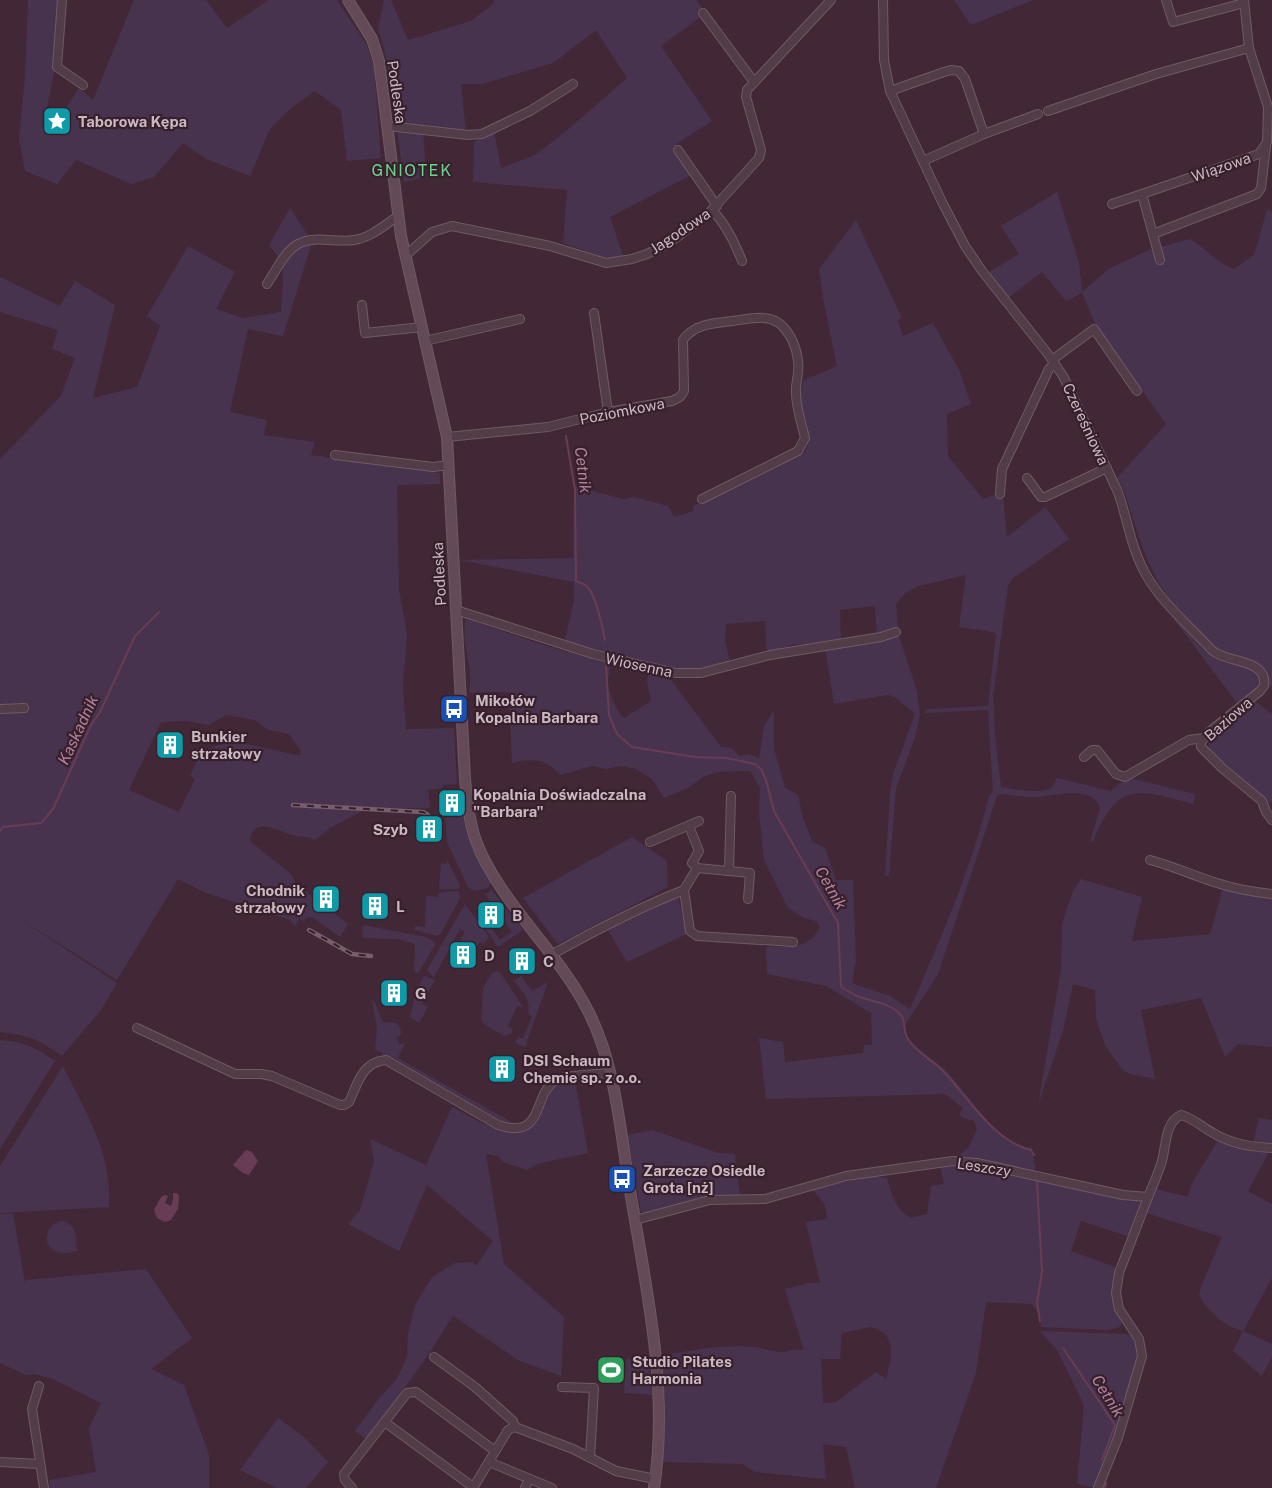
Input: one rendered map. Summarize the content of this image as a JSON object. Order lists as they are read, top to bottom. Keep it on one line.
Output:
{"streets":{"street":["Podleska","Wiązowa","Jagodowa","Poziomkowa","Czereśniowa","Wiosenna","Baziowa","Leszczy"]},"crossings":[["Podleska","Jagodowa"],["Podleska","Poziomkowa"],["Podleska","Wiosenna"],["Podleska","Leszczy"],["Czereśniowa","Baziowa"]],"districts":["GNIOTEK"],"water":["Cetnik","Kaskadnik"],"places":{"place":["Taborowa Kępa"],"bus stop":["Mikołów Kopalnia Barbara","Zarzecze Osiedle Grota [nż]"],"building":["Bunkier strzałowy","Kopalnia Doświadczalna \"Barbara\"","Szyb","Chodnik strzałowy","L","B","D","C","G","DSI Schaum Chemie sp. z o.o."],"sports":["Studio Pilates Harmonia"]}}
